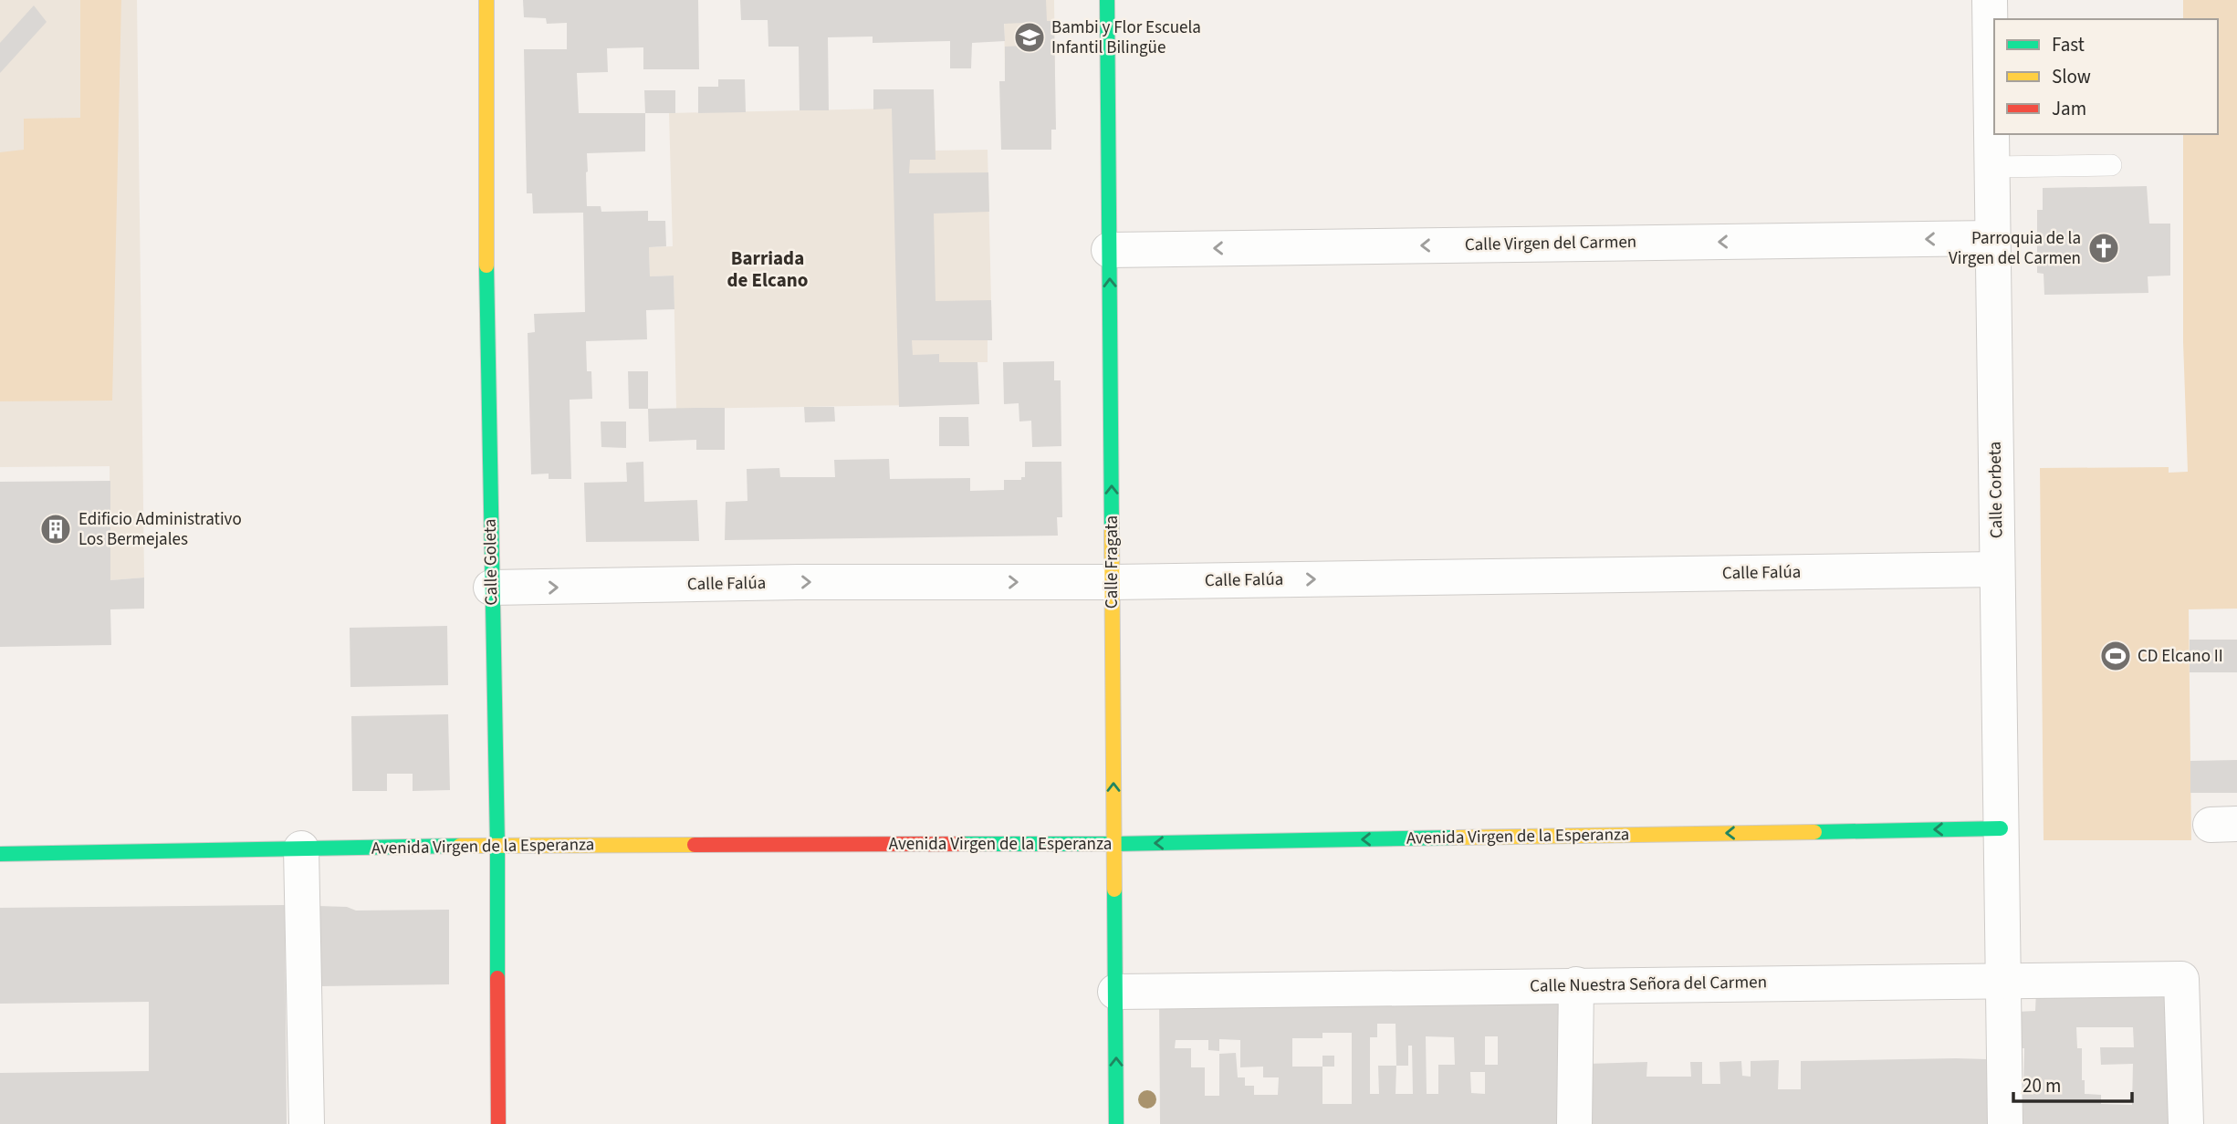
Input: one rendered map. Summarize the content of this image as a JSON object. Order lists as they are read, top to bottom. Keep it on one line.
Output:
{"streets":{"street":["Calle Virgen del Carmen","Calle Corbeta","Calle Goleta","Calle Fragata","Calle Falúa","Avenida Virgen de la Esperanza","Calle Nuestra Señora del Carmen"]},"crossings":[["Calle Virgen del Carmen","Calle Corbeta"],["Calle Virgen del Carmen","Calle Fragata"],["Calle Corbeta","Calle Falúa"],["Calle Corbeta","Avenida Virgen de la Esperanza"],["Calle Corbeta","Calle Nuestra Señora del Carmen"],["Calle Goleta","Calle Falúa"],["Calle Goleta","Avenida Virgen de la Esperanza"],["Calle Fragata","Calle Falúa"],["Calle Fragata","Avenida Virgen de la Esperanza"],["Calle Fragata","Calle Nuestra Señora del Carmen"]],"one_way":["Calle Virgen del Carmen","Calle Fragata","Calle Falúa","Avenida Virgen de la Esperanza"],"districts":["Barriada de Elcano"],"places":{"school or university":["Bambi y Flor Escuela Infantil Bilingüe"],"church":["Parroquia de la Virgen del Carmen"],"building":["Edificio Administrativo Los Bermejales"],"sports":["CD Elcano II"]},"legend":["Fast","Slow","Jam"],"scale_bar":"20 m"}
